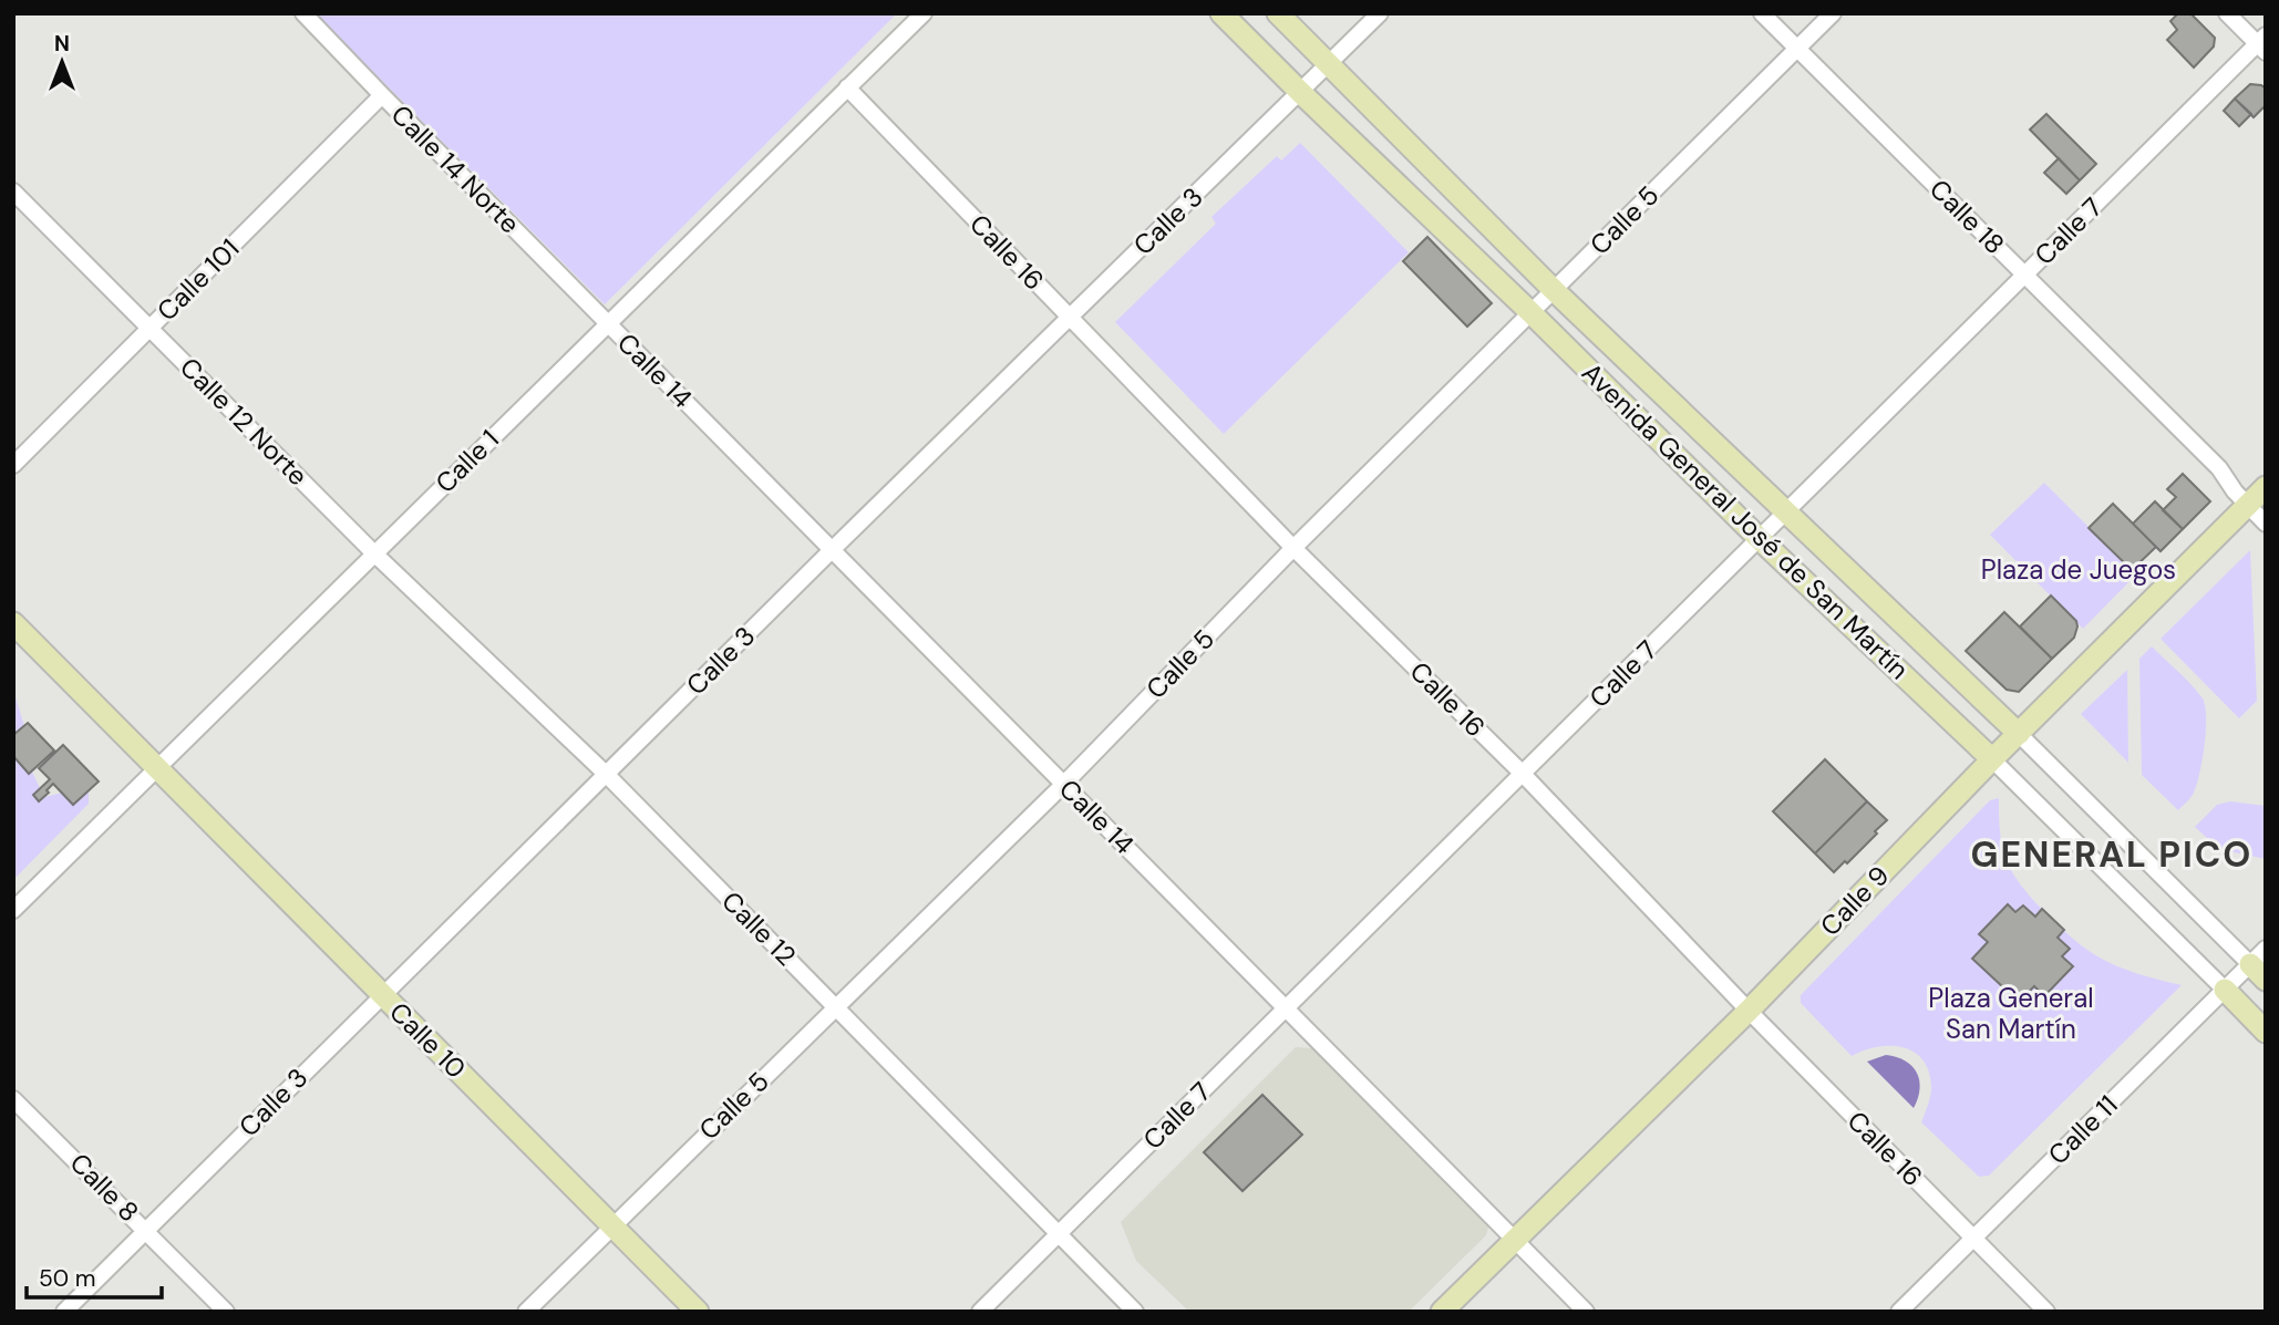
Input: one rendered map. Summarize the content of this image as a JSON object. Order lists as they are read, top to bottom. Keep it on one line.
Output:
{"streets":{"main road":["Avenida General José de San Martín","Calle 9","Calle 10"],"street":["Calle 14 Norte","Calle 18","Calle 5","Calle 3","Calle 7","Calle 16","Calle 101","Calle 14","Calle 12 Norte","Calle 1","Calle 12","Calle 11","Calle 8"]},"crossings":[["Calle 14 Norte","Calle 101"],["Calle 14 Norte","Calle 14"],["Calle 14 Norte","Calle 1"],["Calle 18","Calle 5"],["Calle 18","Calle 7"],["Calle 18","Calle 9"],["Calle 5","Calle 16"],["Calle 5","Calle 14"],["Calle 5","Avenida General José de San Martín"],["Calle 5","Calle 12"],["Calle 5","Calle 10"],["Calle 3","Calle 16"],["Calle 3","Calle 14"],["Calle 3","Avenida General José de San Martín"],["Calle 3","Calle 12"],["Calle 3","Calle 10"],["Calle 3","Calle 8"],["Calle 7","Calle 16"],["Calle 7","Calle 14"],["Calle 7","Avenida General José de San Martín"],["Calle 7","Calle 12"],["Calle 16","Calle 1"],["Calle 16","Calle 9"],["Calle 16","Calle 11"],["Calle 101","Calle 12 Norte"],["Calle 14","Calle 1"],["Calle 14","Calle 9"],["Calle 12 Norte","Calle 1"],["Calle 12 Norte","Calle 12"],["Calle 1","Calle 12"],["Calle 1","Calle 10"],["Avenida General José de San Martín","Calle 9"],["Avenida General José de San Martín","Calle 11"]],"districts":["GENERAL PICO"],"parks":["Plaza de Juegos","Plaza General San Martín"],"scale_bar":"50 m","north":"top"}
